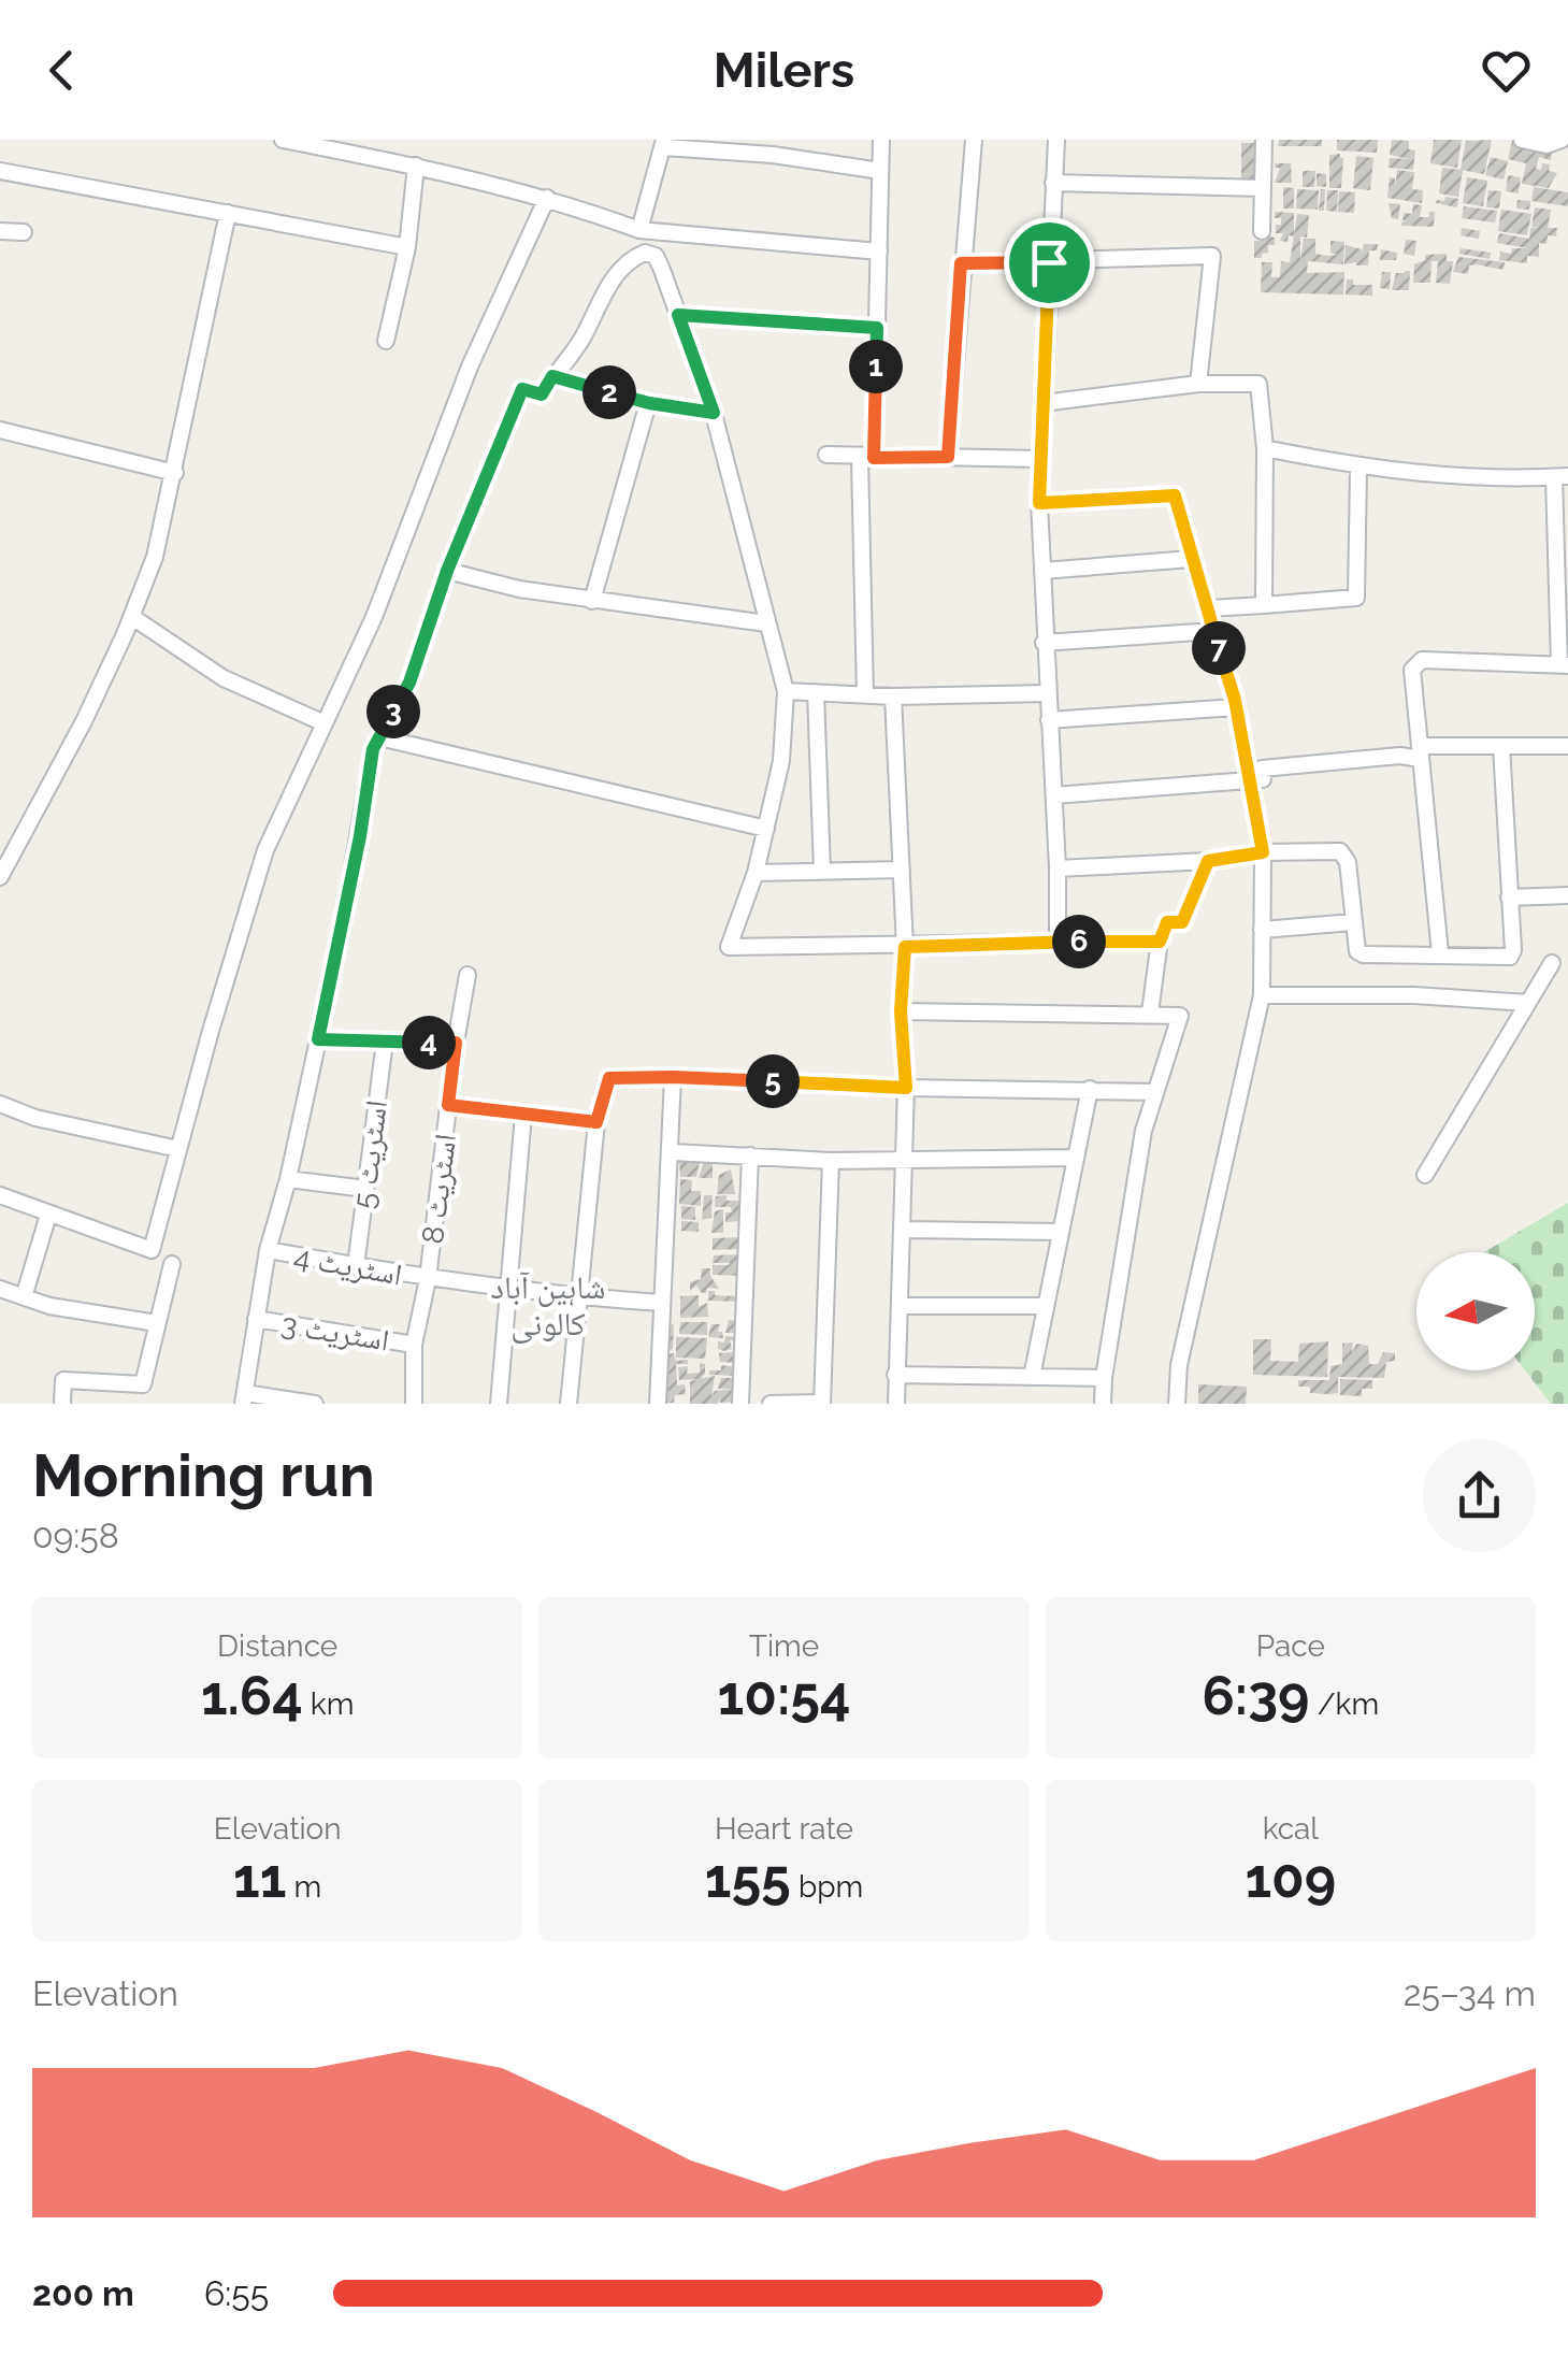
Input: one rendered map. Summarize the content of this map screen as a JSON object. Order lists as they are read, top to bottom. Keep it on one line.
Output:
{"streets":{"street":["اسٹریٹ 5","اسٹریٹ 8","اسٹریٹ 4","اسٹریٹ 3"]},"crossings":[["اسٹریٹ 5","اسٹریٹ 4"],["اسٹریٹ 8","اسٹریٹ 4"],["اسٹریٹ 8","اسٹریٹ 3"]],"districts":["شاہین آباد کالونی"],"north":"left","page":{"header":"Milers","pins":["1","2","7","3","6","4","5"],"heading":["Morning run","09:58"],"stats":[["Distance","1.64 km"],["Time","10:54"],["Pace","6:39 /km"],["Elevation","11 m"],["Heart rate","155 bpm"],["kcal","109"]],"chart":["Elevation","25–34 m"],"list":[{"name":"200 m","note":"6:55"}]}}
